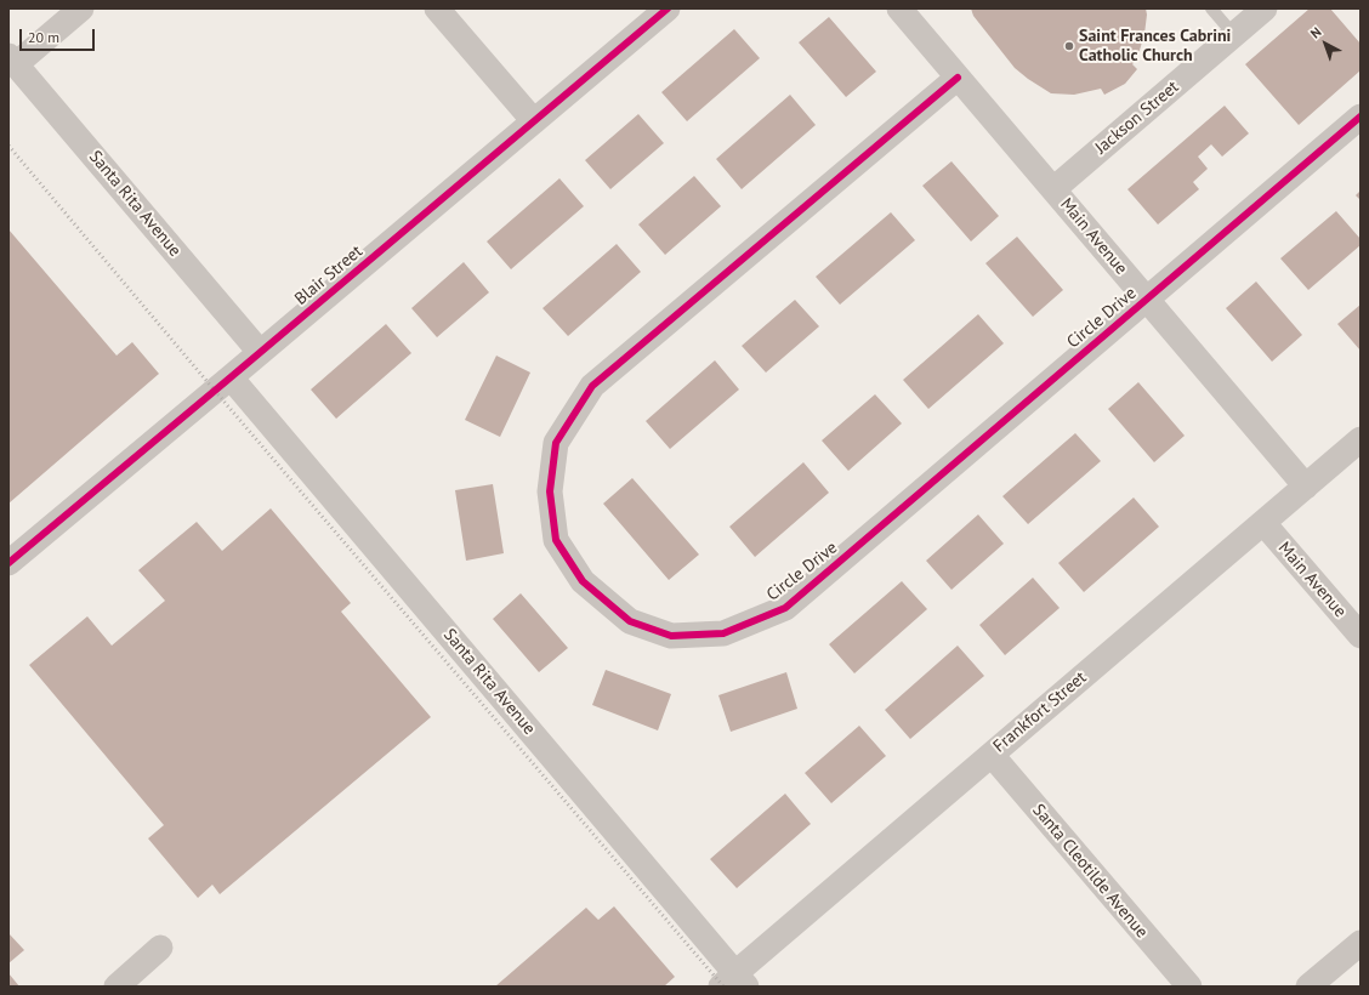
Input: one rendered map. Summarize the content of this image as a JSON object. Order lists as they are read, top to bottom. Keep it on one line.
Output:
{"streets":{"street":["Jackson Street","Santa Rita Avenue","Main Avenue","Blair Street","Circle Drive","Frankfort Street","Santa Cleotilde Avenue"]},"crossings":[["Jackson Street","Main Avenue"],["Santa Rita Avenue","Blair Street"],["Santa Rita Avenue","Frankfort Street"],["Main Avenue","Circle Drive"],["Main Avenue","Frankfort Street"],["Frankfort Street","Santa Cleotilde Avenue"]],"places":["Saint Frances Cabrini Catholic Church"],"scale_bar":"20 m","north":"top left"}
